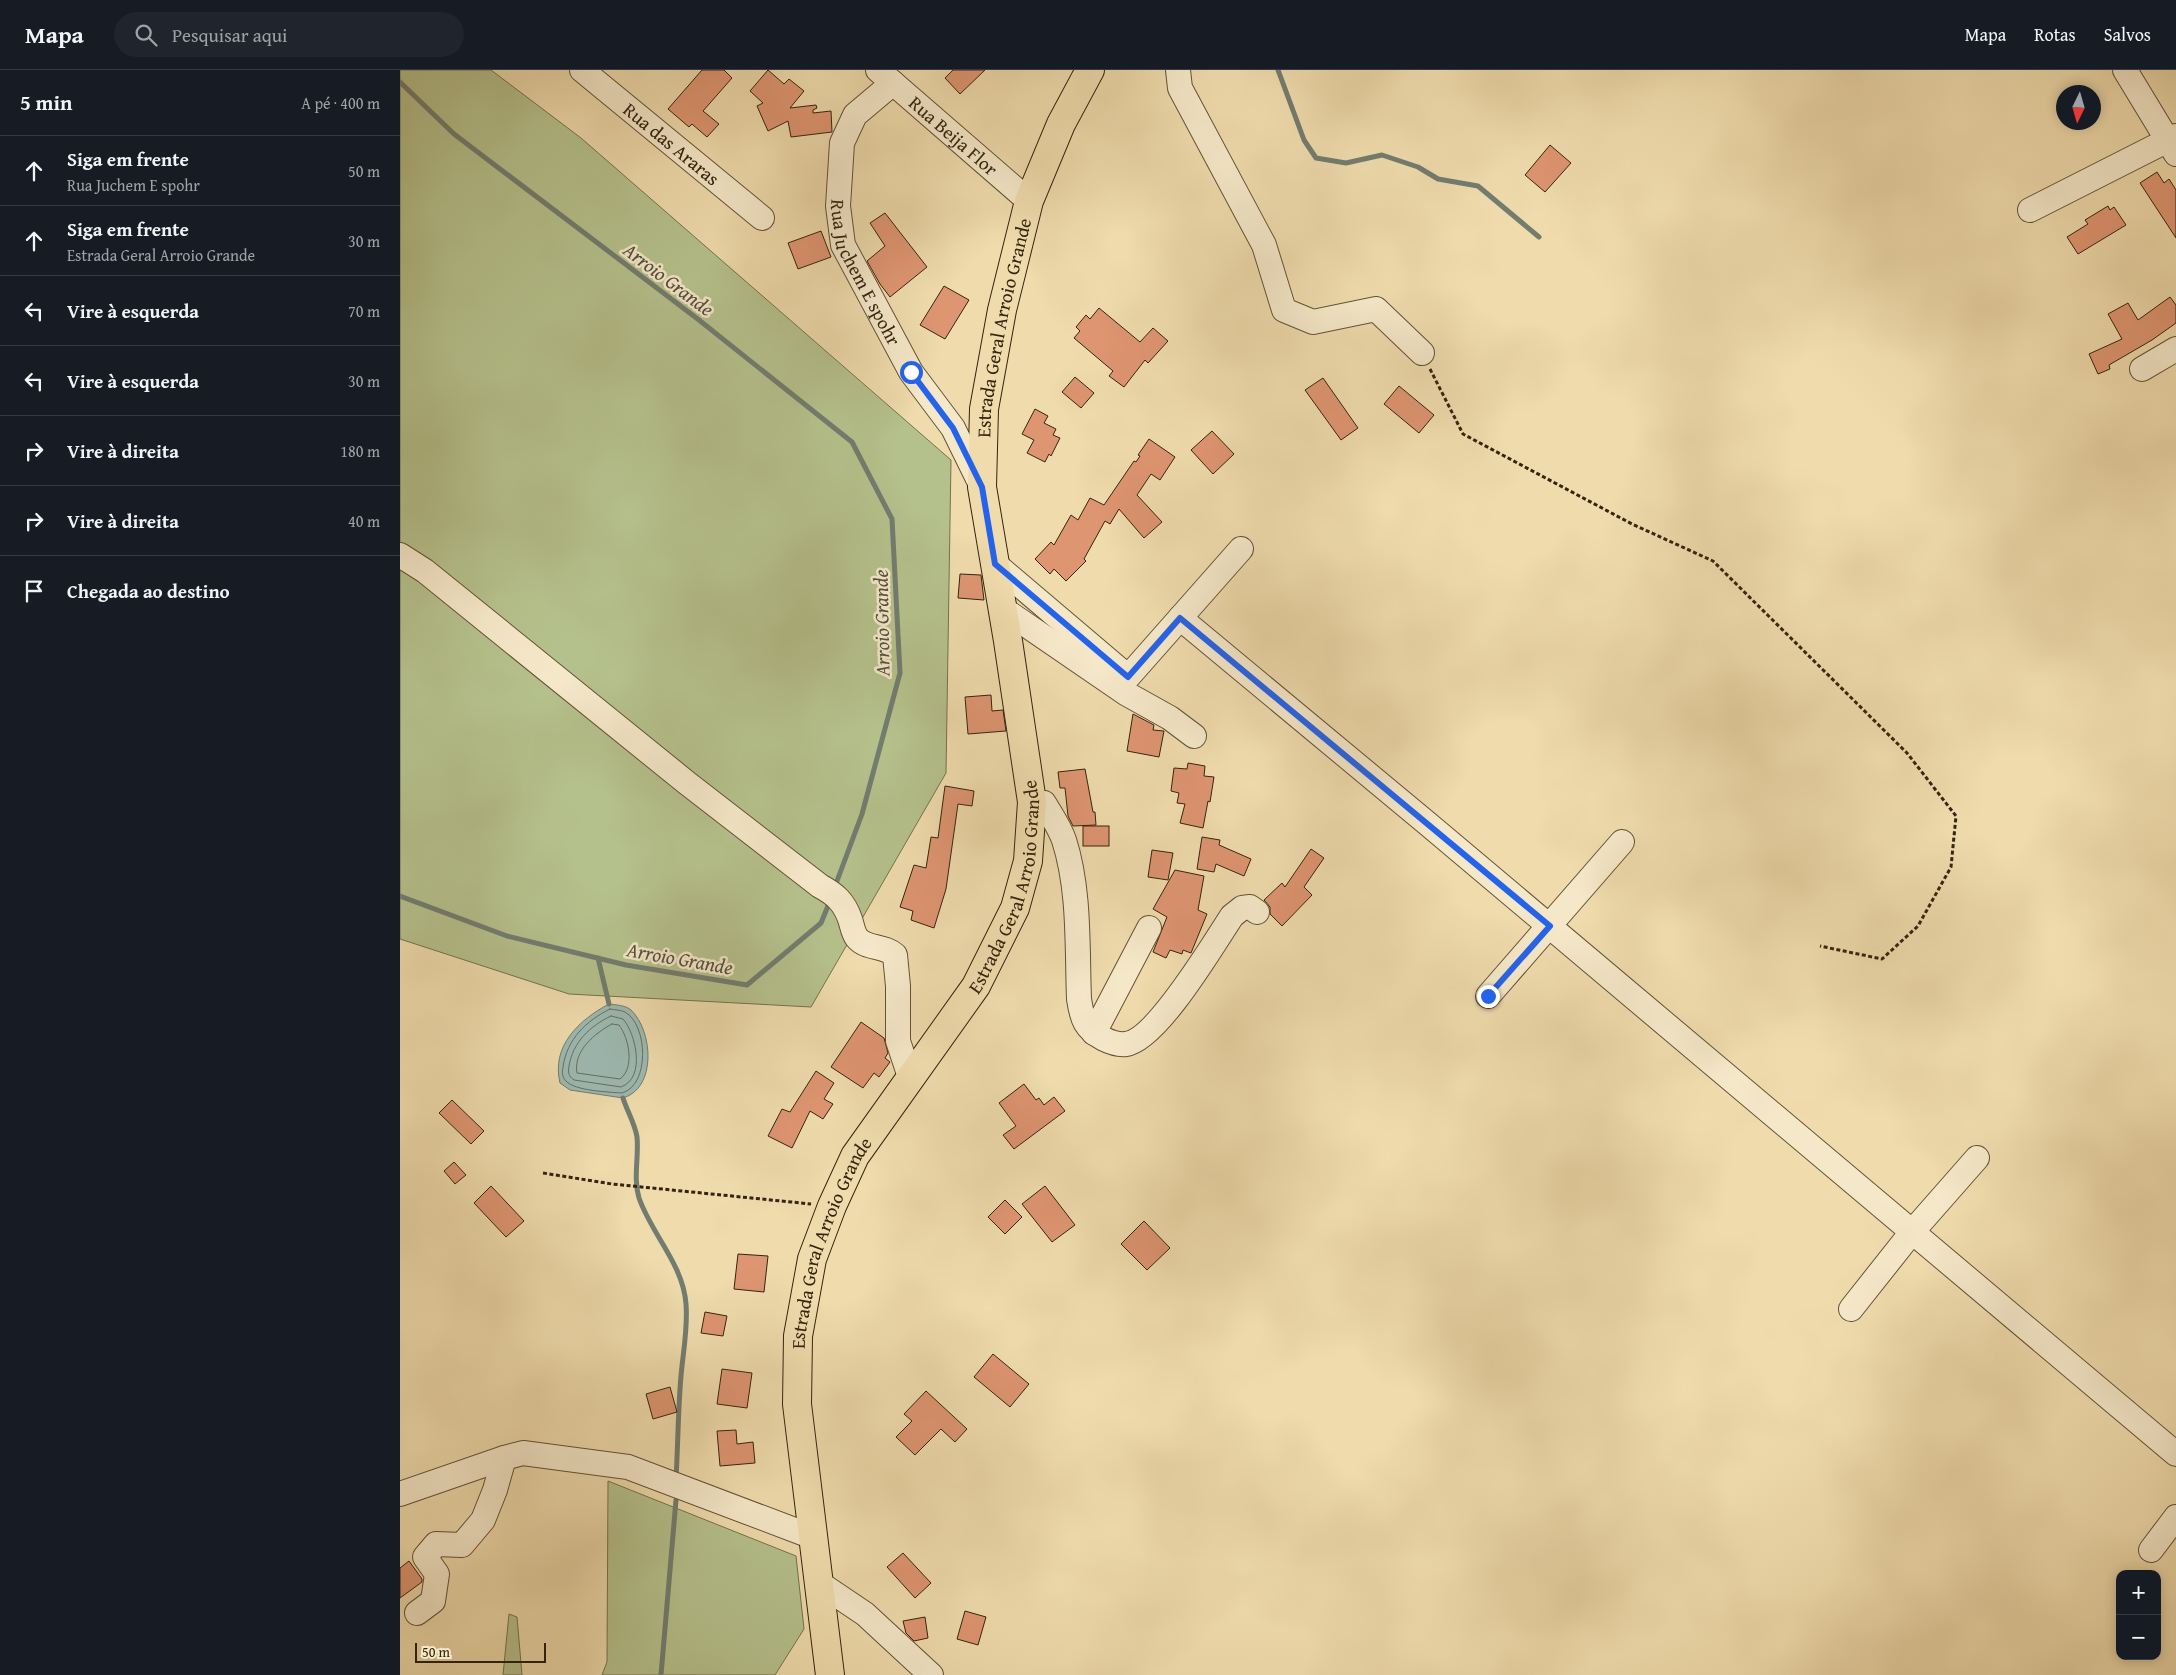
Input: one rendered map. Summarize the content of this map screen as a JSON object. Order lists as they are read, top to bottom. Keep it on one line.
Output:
{"streets":{"main road":["Estrada Geral Arroio Grande"],"street":["Rua Beija Flor","Rua das Araras","Rua Juchem E spohr"]},"crossings":[["Rua Beija Flor","Rua Juchem E spohr"],["Rua Beija Flor","Estrada Geral Arroio Grande"],["Rua Juchem E spohr","Estrada Geral Arroio Grande"]],"water":["Arroio Grande"],"scale_bar":"50 m","north":"bottom","page":{"header":"Mapa","search":"Pesquisar aqui","nav":["Mapa","Rotas","Salvos"],"heading":["5 min","A pé · 400 m"],"list":[["Siga em frente","Rua Juchem E spohr","50 m"],["Siga em frente","Estrada Geral Arroio Grande","30 m"],["Vire à esquerda","70 m"],["Vire à esquerda","30 m"],["Vire à direita","180 m"],["Vire à direita","40 m"],"Chegada ao destino"],"map_buttons":["+","−"],"scale":"50 m"}}
